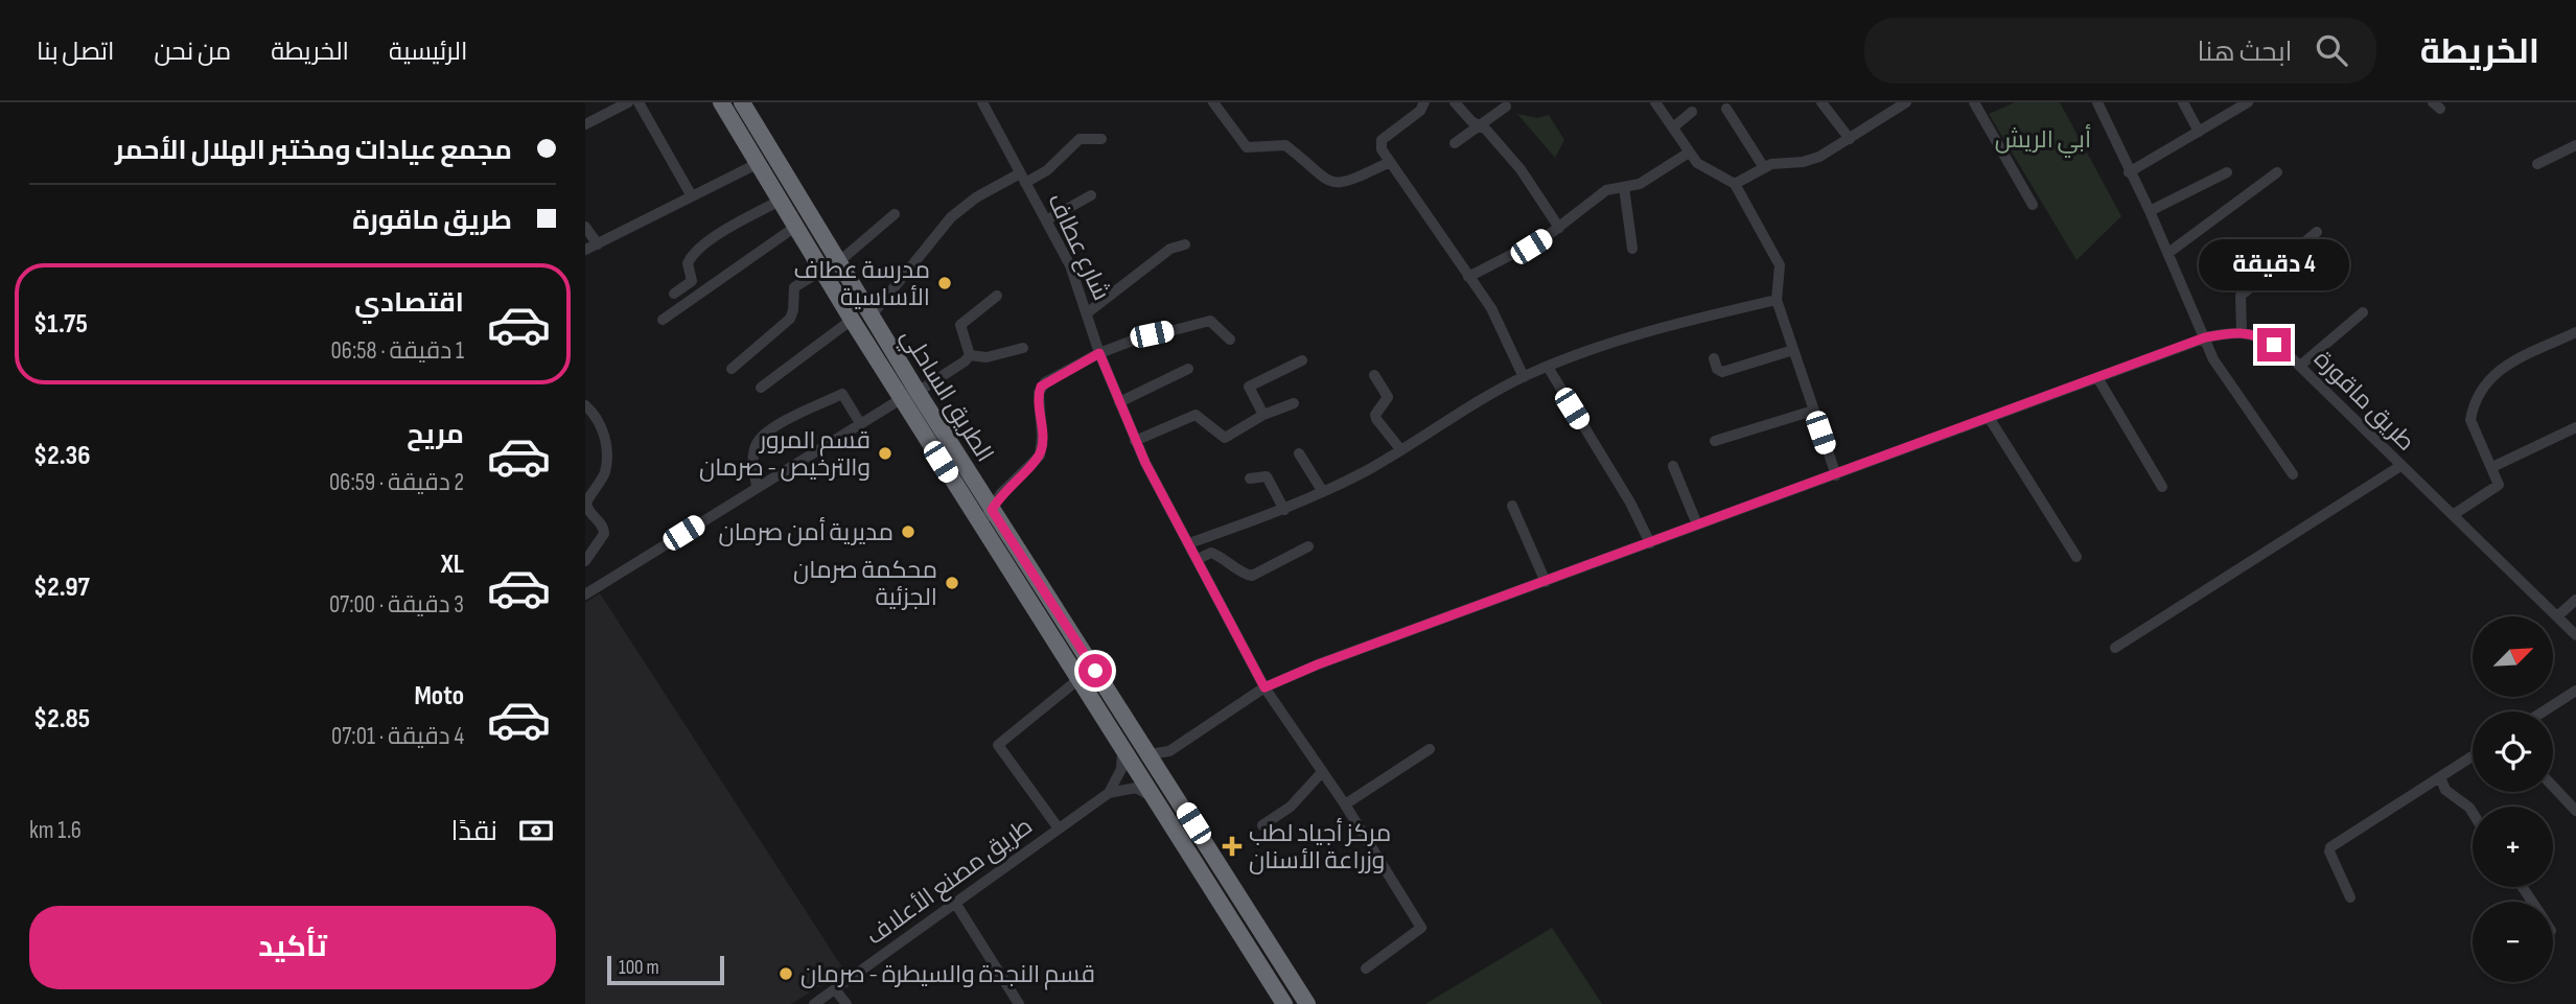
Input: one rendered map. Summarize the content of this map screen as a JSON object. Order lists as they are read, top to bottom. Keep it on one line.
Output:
{"streets":{"highway":["الطريق الساحلي"],"street":["شارع عطاف","طريق ماقورة","طريق مصنع الأعلاف"]},"parks":["أبي الريش"],"places":{"other":["مدرسة عطاف الأساسية","قسم المرور والترخيص - صرمان","مديرية أمن صرمان","محكمة صرمان الجزئية","قسم النجدة والسيطرة - صرمان"],"health":["مركز أجياد لطب وزراعة الأسنان"]},"scale_bar":"100 m","north":"top right","page":{"header":"الخريطة","search":"ابحث هنا","nav":["الرئيسية","الخريطة","من نحن","اتصل بنا"],"banner":["مجمع عيادات ومختبر الهلال الأحمر","طريق ماقورة"],"bubble":"4 دقيقة","list":[{"name":"اقتصادي","note":"1 دقيقة · 06:58","value":"$1.75"},{"name":"مريح","note":"2 دقيقة · 06:59","value":"$2.36"},{"name":"XL","note":"3 دقيقة · 07:00","value":"$2.97"},{"name":"Moto","note":"4 دقيقة · 07:01","value":"$2.85"}],"map_buttons":["+","−"],"pay":["نقدًا","1.6 km"],"buttons":"تأكيد","scale":"100 m"}}
